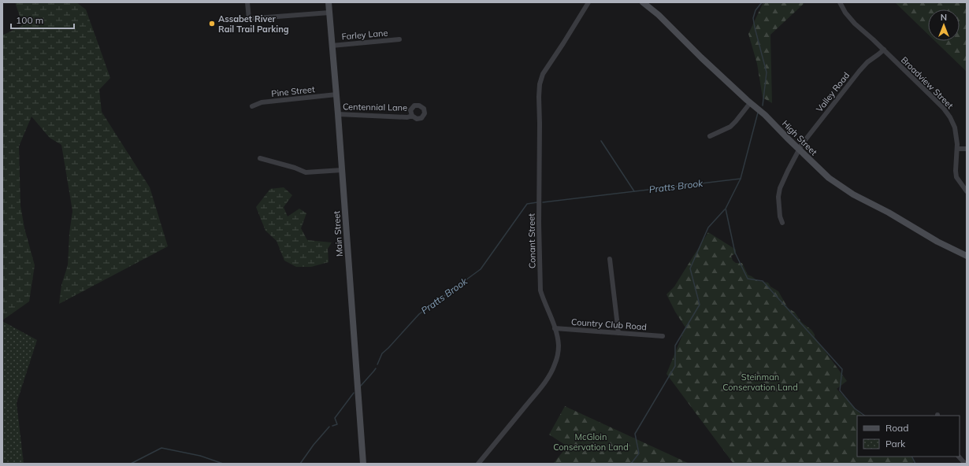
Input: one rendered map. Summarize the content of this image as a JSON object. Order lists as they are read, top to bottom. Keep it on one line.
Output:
{"streets":{"main road":["High Street","Main Street"],"street":["Farley Lane","Broadview Street","Pine Street","Valley Road","Centennial Lane","Conant Street","Country Club Road"]},"crossings":[["Farley Lane","Main Street"],["Broadview Street","Valley Road"],["Pine Street","Main Street"],["Valley Road","High Street"],["Centennial Lane","Main Street"],["Conant Street","Country Club Road"]],"water":["Pratts Brook"],"parks":["Steinman Conservation Land","McGloin Conservation Land"],"places":["Assabet River Rail Trail Parking"],"legend":["Road","Park"],"scale_bar":"100 m","north":"top"}
